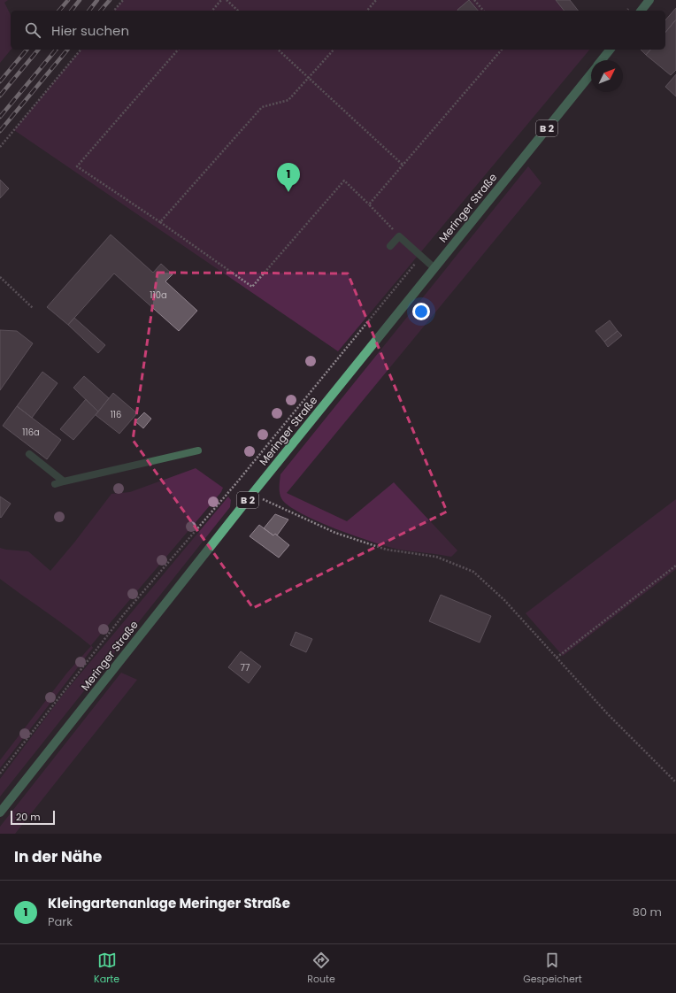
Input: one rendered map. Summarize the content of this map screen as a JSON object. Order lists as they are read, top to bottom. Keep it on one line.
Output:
{"streets":{"main road":["B 2","Meringer Straße"]},"house_numbers":["110a","116","116a","77"],"scale_bar":"20 m","north":"top right","page":{"search":"Hier suchen","pins":"1","scale":"20 m","heading":"In der Nähe","list":[{"mark":"1","name":"Kleingartenanlage Meringer Straße","note":"Park","value":"80 m"}],"nav":["Karte","Route","Gespeichert"]}}
